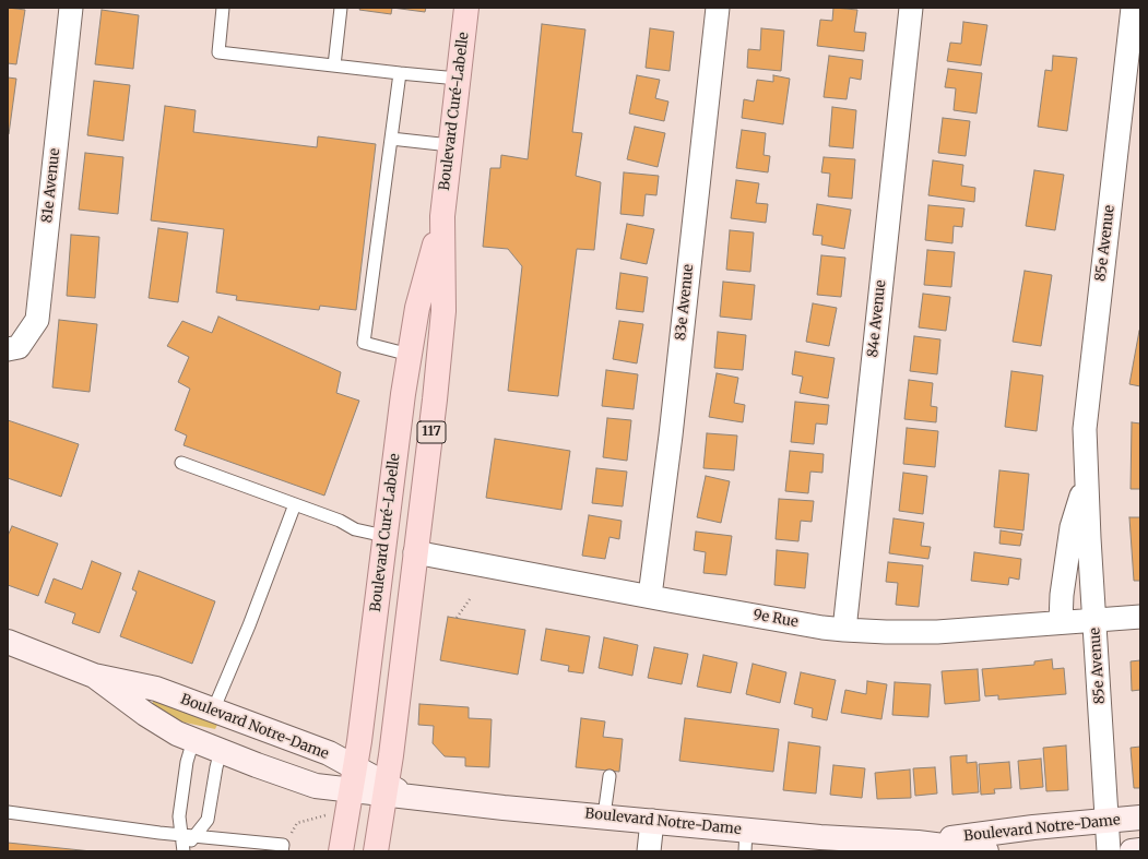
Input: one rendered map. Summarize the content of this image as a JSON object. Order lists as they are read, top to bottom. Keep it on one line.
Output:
{"streets":{"main road":["Boulevard Curé-Labelle","117"],"street":["81e Avenue","85e Avenue","83e Avenue","84e Avenue","9e Rue","Boulevard Notre-Dame"]},"crossings":[["Boulevard Curé-Labelle","9e Rue"],["Boulevard Curé-Labelle","Boulevard Notre-Dame"],["85e Avenue","9e Rue"],["85e Avenue","Boulevard Notre-Dame"],["83e Avenue","9e Rue"],["84e Avenue","9e Rue"]]}
